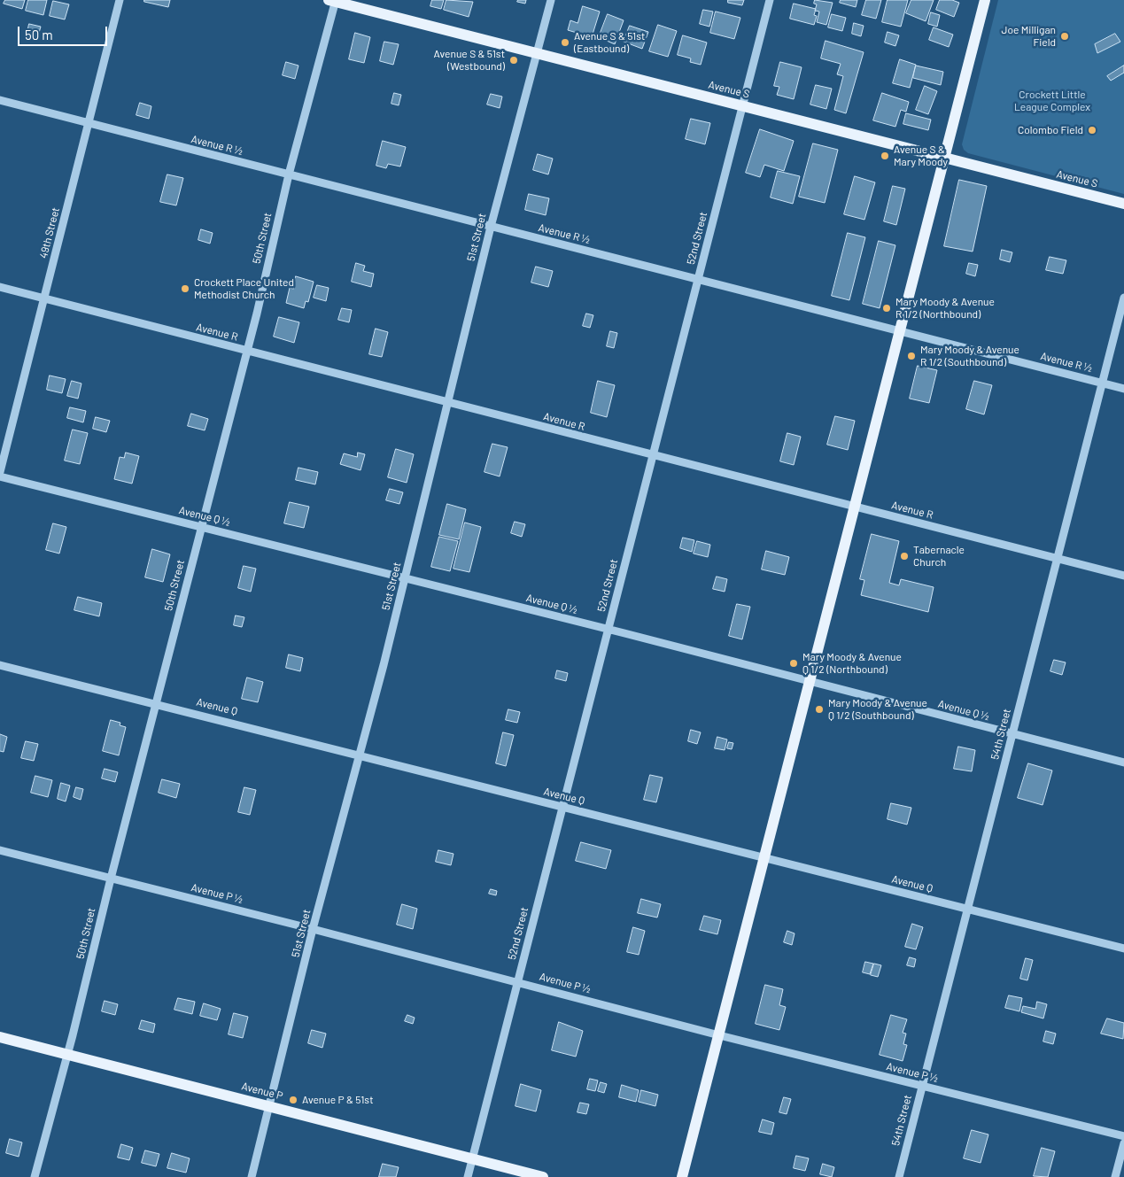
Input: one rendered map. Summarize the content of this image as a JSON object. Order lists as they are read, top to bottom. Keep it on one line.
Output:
{"streets":{"main road":["Avenue S","Avenue P"],"street":["Avenue R ½","49th Street","51st Street","50th Street","52nd Street","Avenue R","Avenue Q ½","Avenue Q","54th Street","Avenue P ½"]},"crossings":[["Avenue S","51st Street"],["Avenue S","50th Street"],["Avenue S","52nd Street"],["Avenue R ½","49th Street"],["Avenue R ½","51st Street"],["Avenue R ½","50th Street"],["Avenue R ½","52nd Street"],["Avenue R ½","54th Street"],["49th Street","Avenue R"],["51st Street","Avenue R"],["51st Street","Avenue Q ½"],["51st Street","Avenue Q"],["51st Street","Avenue P ½"],["51st Street","Avenue P"],["50th Street","Avenue R"],["50th Street","Avenue Q ½"],["50th Street","Avenue Q"],["50th Street","Avenue P ½"],["50th Street","Avenue P"],["52nd Street","Avenue R"],["52nd Street","Avenue Q ½"],["52nd Street","Avenue Q"],["52nd Street","Avenue P ½"],["52nd Street","Avenue P"],["Avenue R","54th Street"],["Avenue Q ½","54th Street"],["Avenue Q","54th Street"],["54th Street","Avenue P ½"]],"parks":["Crockett Little League Complex"],"places":["Joe Milligan Field","Avenue S & 51st (Eastbound)","Avenue S & 51st (Westbound)","Colombo Field","Avenue S & Mary Moody","Crockett Place United Methodist Church","Mary Moody & Avenue R 1/2 (Northbound)","Mary Moody & Avenue R 1/2 (Southbound)","Tabernacle Church","Mary Moody & Avenue Q 1/2 (Northbound)","Mary Moody & Avenue Q 1/2 (Southbound)","Avenue P & 51st"],"scale_bar":"50 m"}
